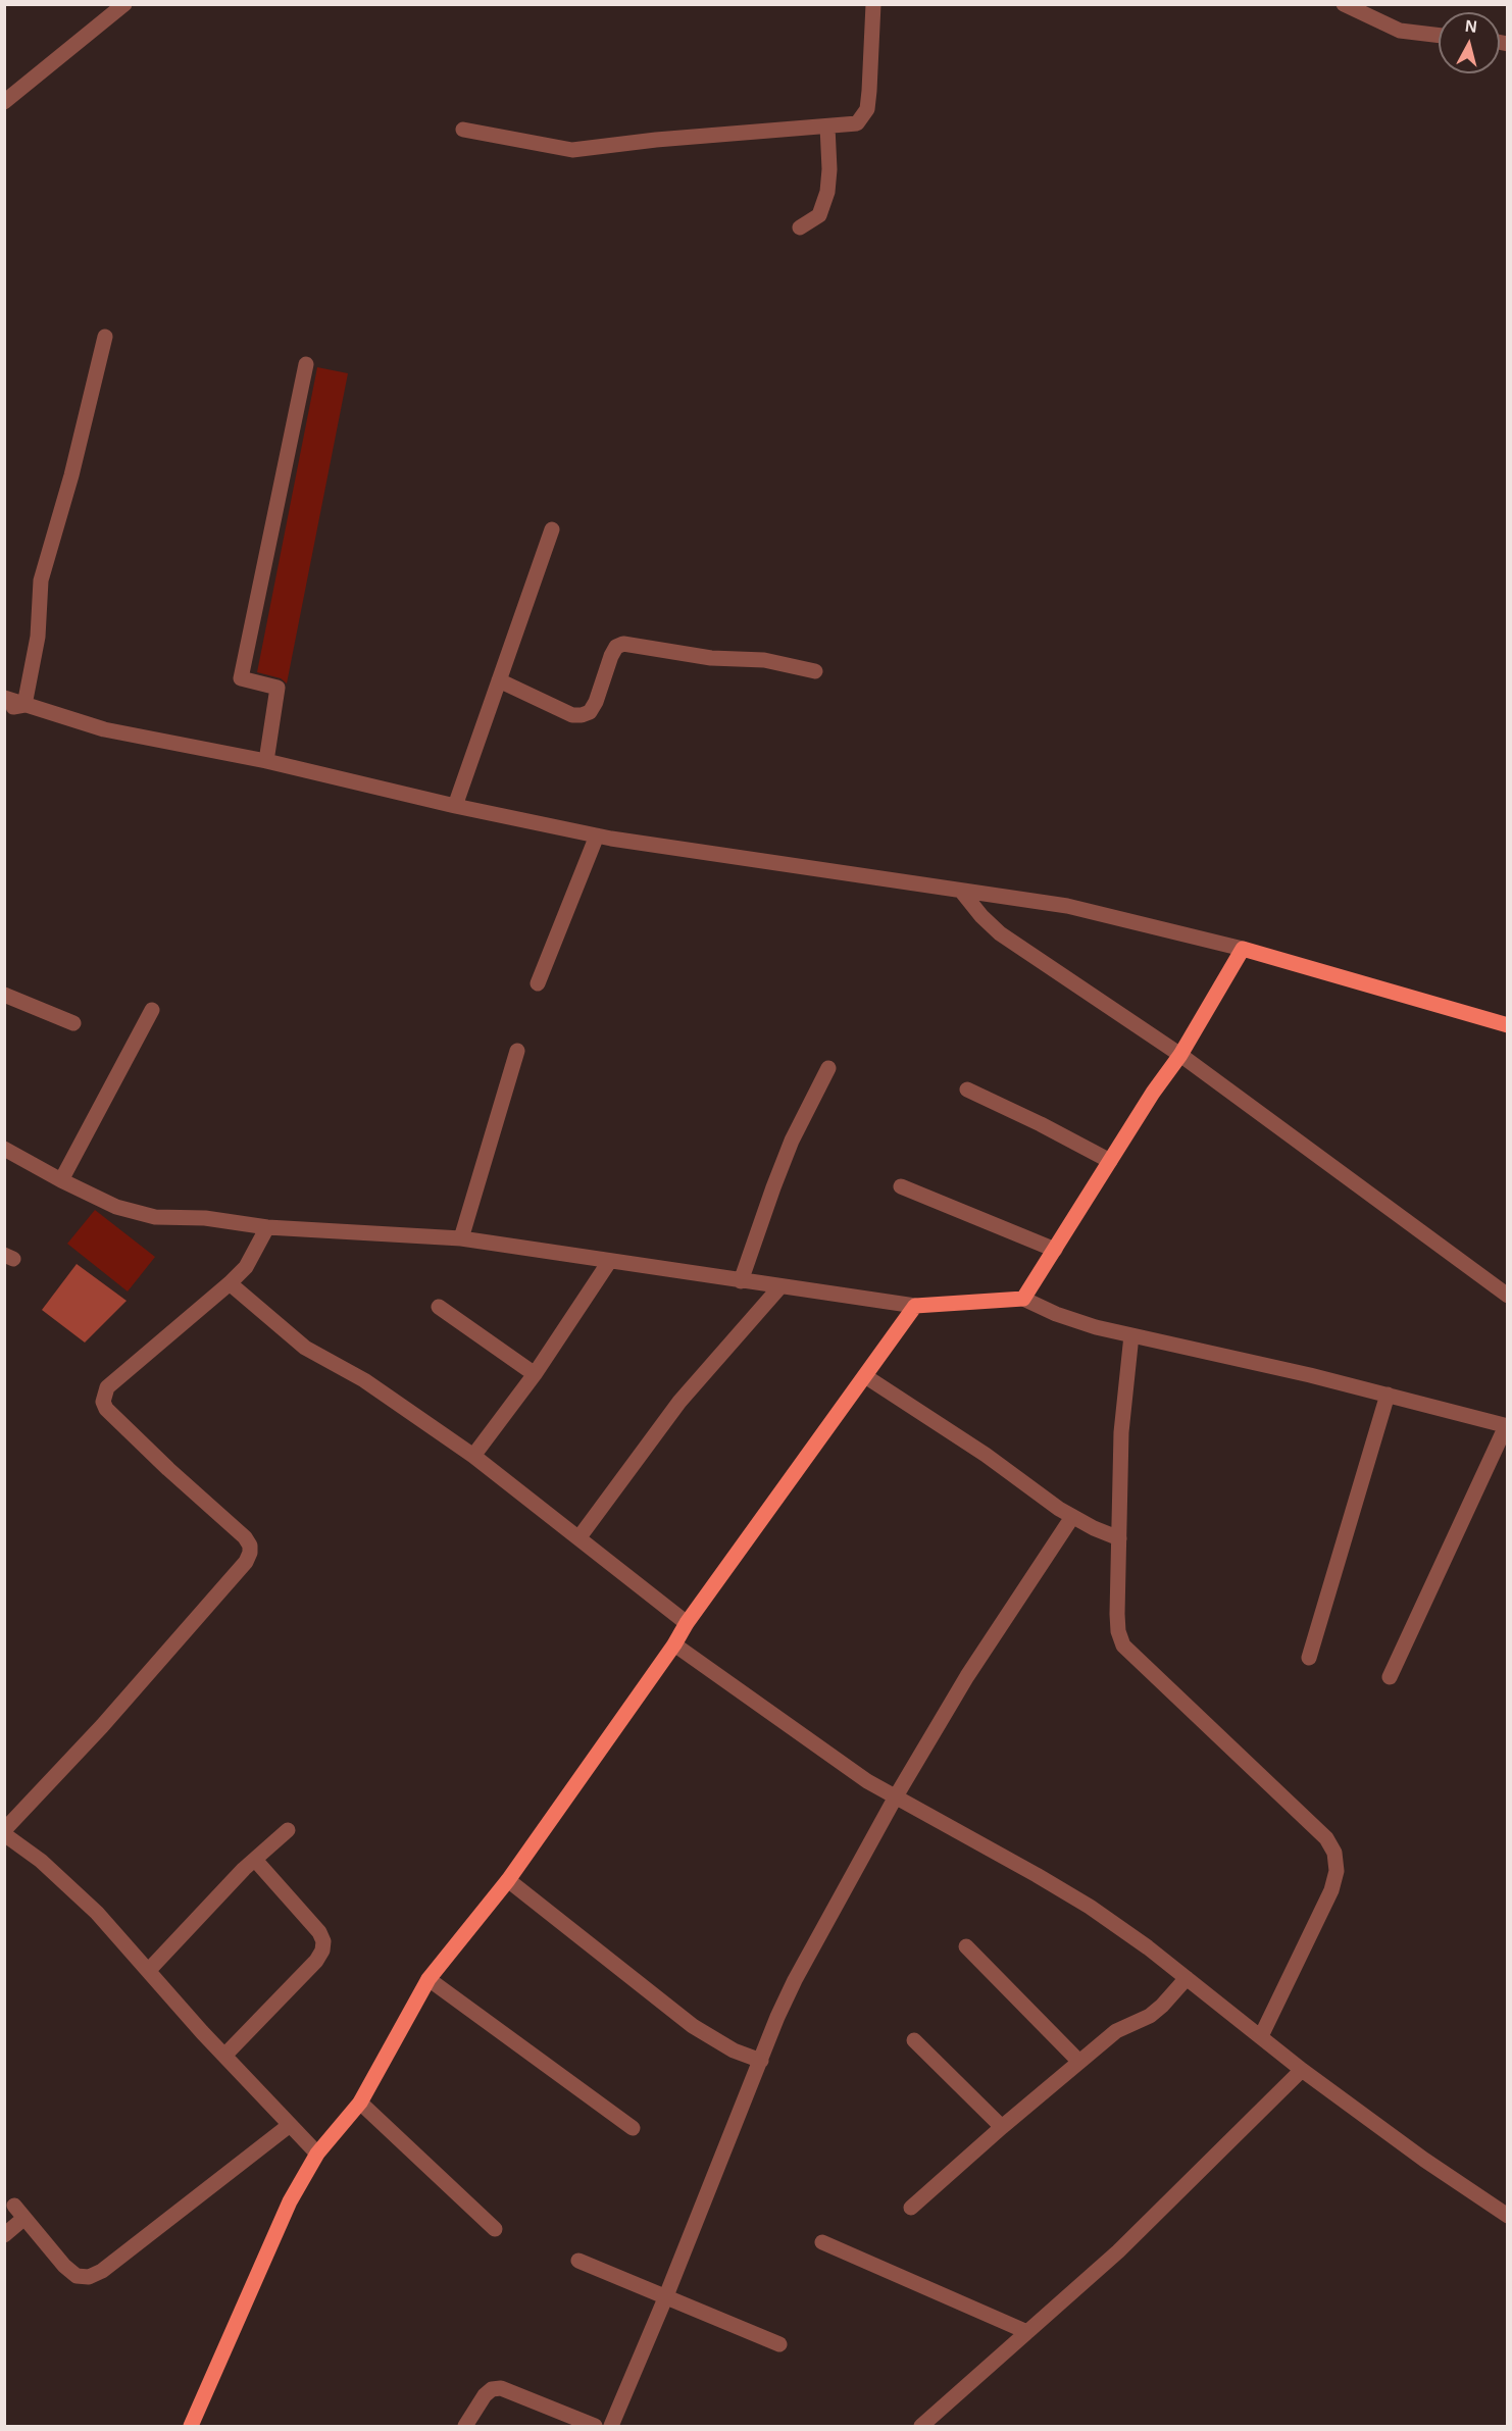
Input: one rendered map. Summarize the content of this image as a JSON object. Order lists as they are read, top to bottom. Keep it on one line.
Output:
{"north":"top"}
